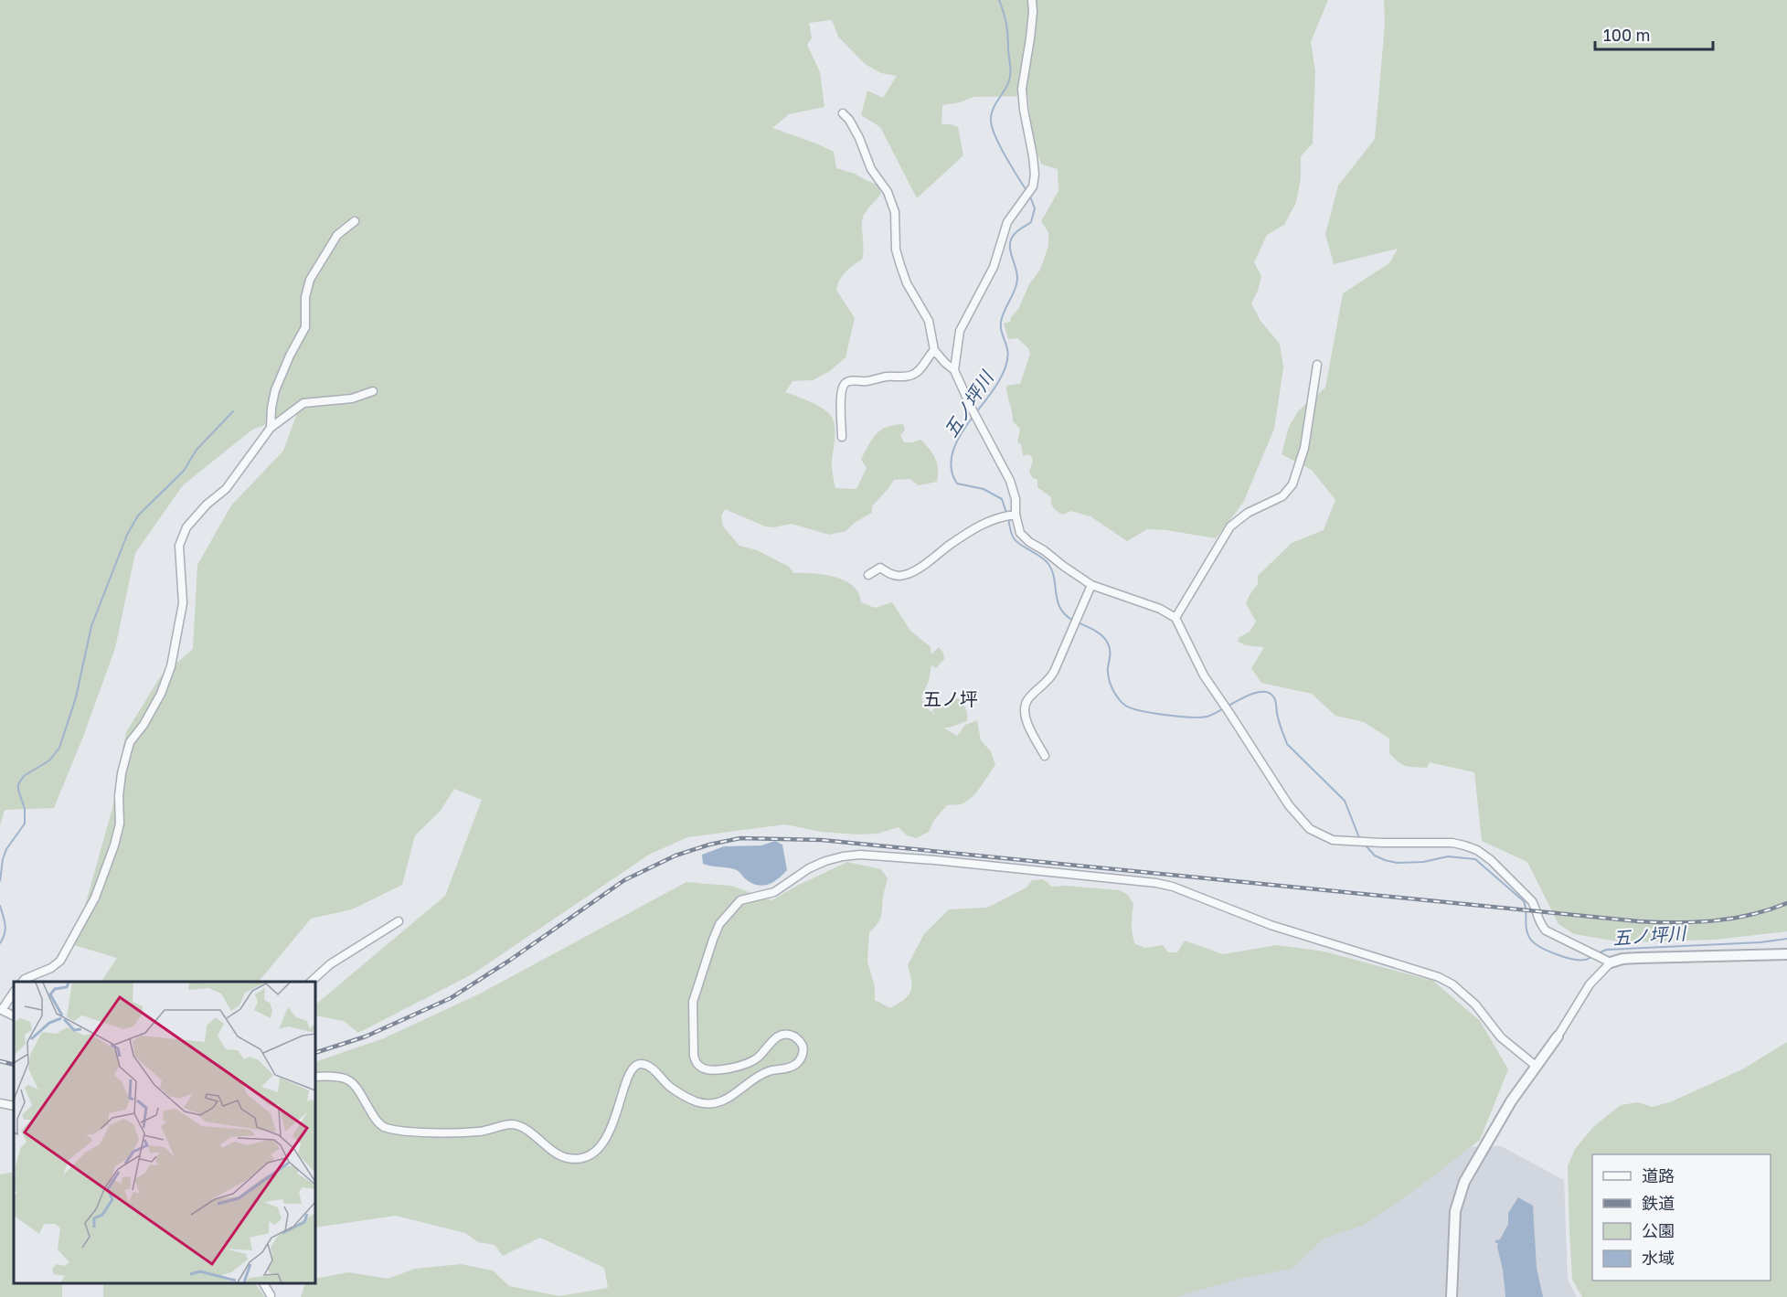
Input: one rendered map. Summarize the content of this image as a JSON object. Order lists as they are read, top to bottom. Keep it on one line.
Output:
{"districts":["五ノ坪"],"water":["五ノ坪川"],"legend":["道路","鉄道","公園","水域"],"scale_bar":"100 m"}
